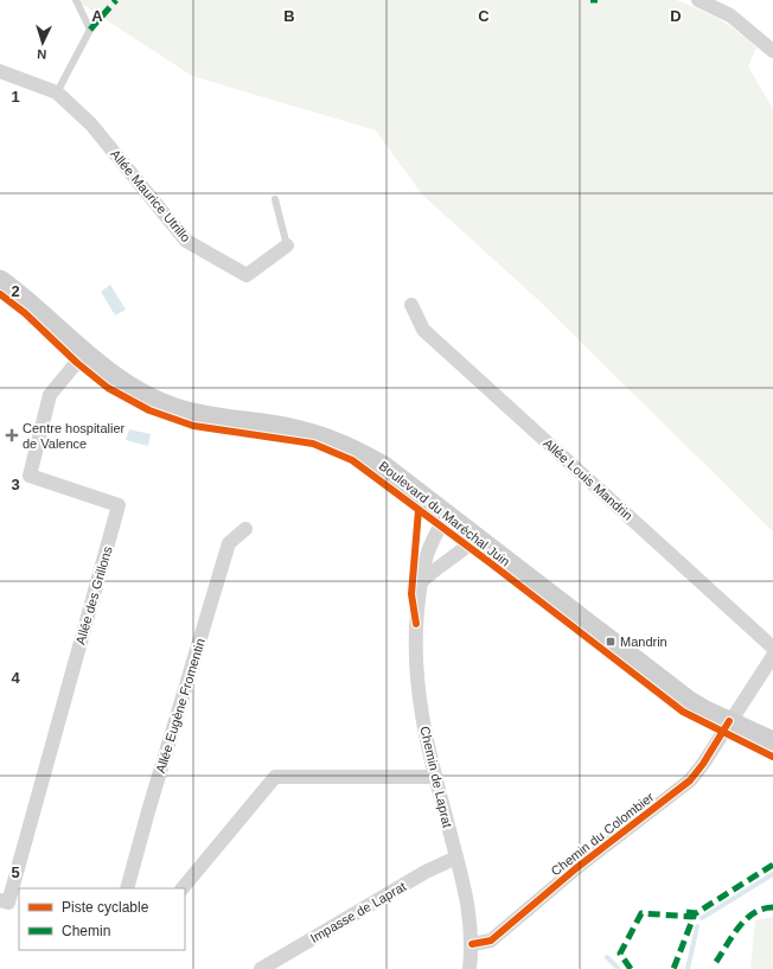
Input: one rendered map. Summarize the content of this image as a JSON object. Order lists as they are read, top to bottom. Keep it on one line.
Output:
{"streets":{"main road":["Boulevard du Maréchal Juin"],"street":["Allée Maurice Utrillo","Allée Louis Mandrin","Allée des Grillons","Allée Eugène Fromentin","Chemin de Laprat","Chemin du Colombier","Impasse de Laprat"]},"crossings":[["Boulevard du Maréchal Juin","Allée des Grillons"],["Boulevard du Maréchal Juin","Chemin de Laprat"],["Boulevard du Maréchal Juin","Chemin du Colombier"],["Chemin de Laprat","Chemin du Colombier"],["Chemin de Laprat","Impasse de Laprat"]],"places":{"health":["Centre hospitalier de Valence"],"transit":["Mandrin"]},"legend":["Piste cyclable","Chemin"],"north":"bottom","grid":{"columns":["A","B","C","D"],"rows":["1","2","3","4","5"]}}
